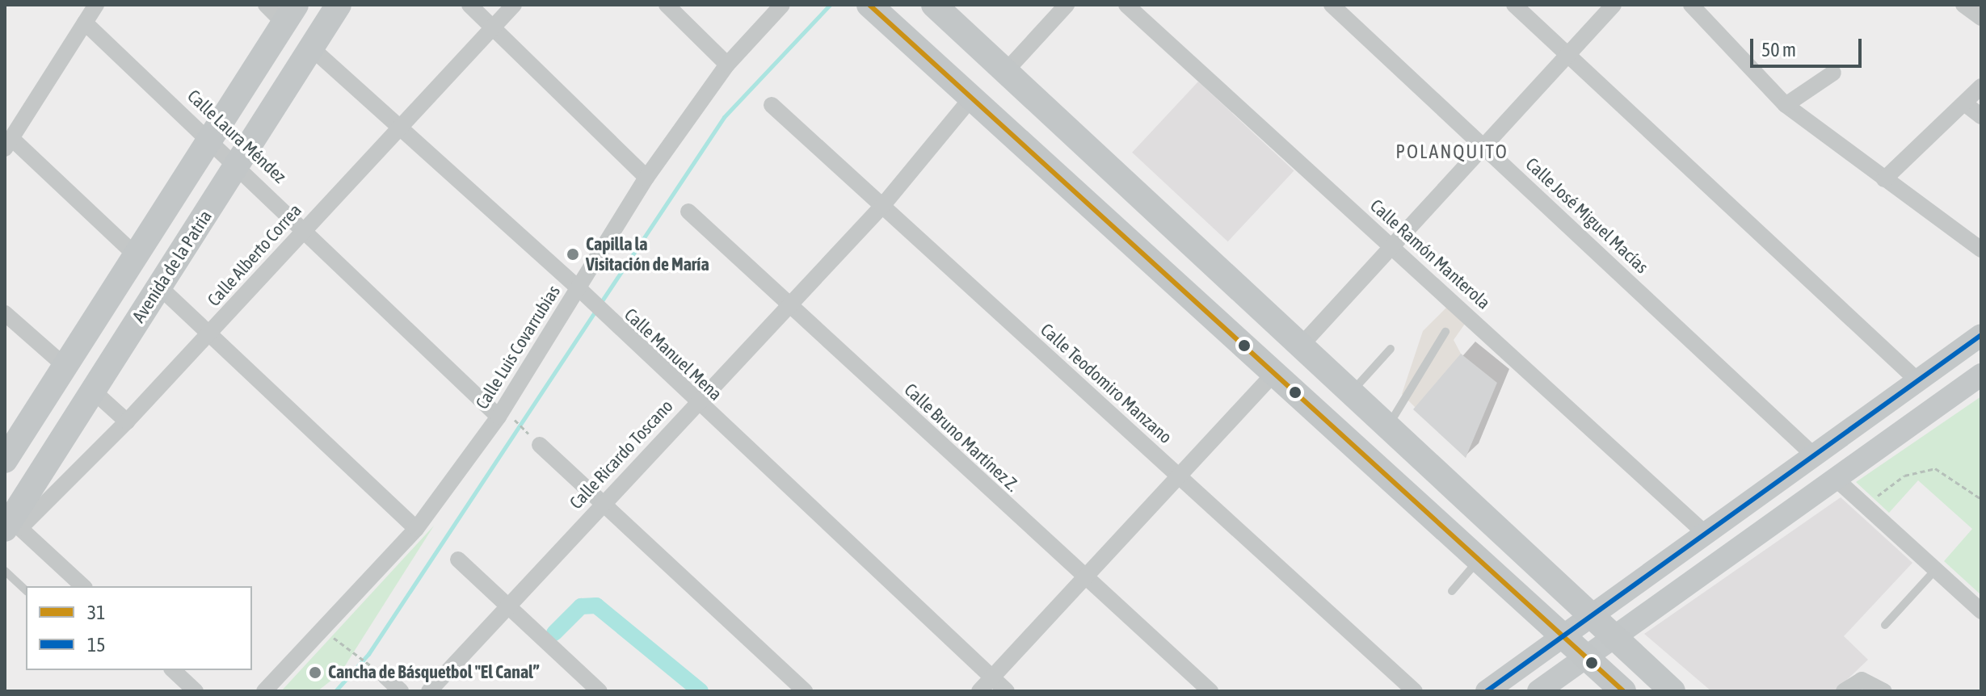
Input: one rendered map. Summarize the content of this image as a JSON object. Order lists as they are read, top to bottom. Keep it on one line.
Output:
{"streets":{"main road":["Avenida de la Patria"],"street":["Calle Laura Méndez","Calle José Miguel Macías","Calle Ramón Manterola","Calle Alberto Correa","Calle Luis Covarrubias","Calle Manuel Mena","Calle Teodomiro Manzano","Calle Bruno Martínez Z.","Calle Ricardo Toscano"]},"crossings":[["Calle Laura Méndez","Calle Alberto Correa"],["Calle Laura Méndez","Avenida de la Patria"],["Calle Laura Méndez","Calle Luis Covarrubias"],["Calle Alberto Correa","Avenida de la Patria"],["Calle Alberto Correa","Calle Manuel Mena"],["Avenida de la Patria","Calle Manuel Mena"],["Calle Luis Covarrubias","Calle Manuel Mena"],["Calle Manuel Mena","Calle Ricardo Toscano"],["Calle Teodomiro Manzano","Calle Ricardo Toscano"],["Calle Bruno Martínez Z.","Calle Ricardo Toscano"]],"districts":["POLANQUITO"],"places":["Capilla la Visitación de María","Cancha de Básquetbol \"El Canal”"],"lines":["transit line 31","transit line 15"],"legend":["31","15"],"scale_bar":"50 m"}
